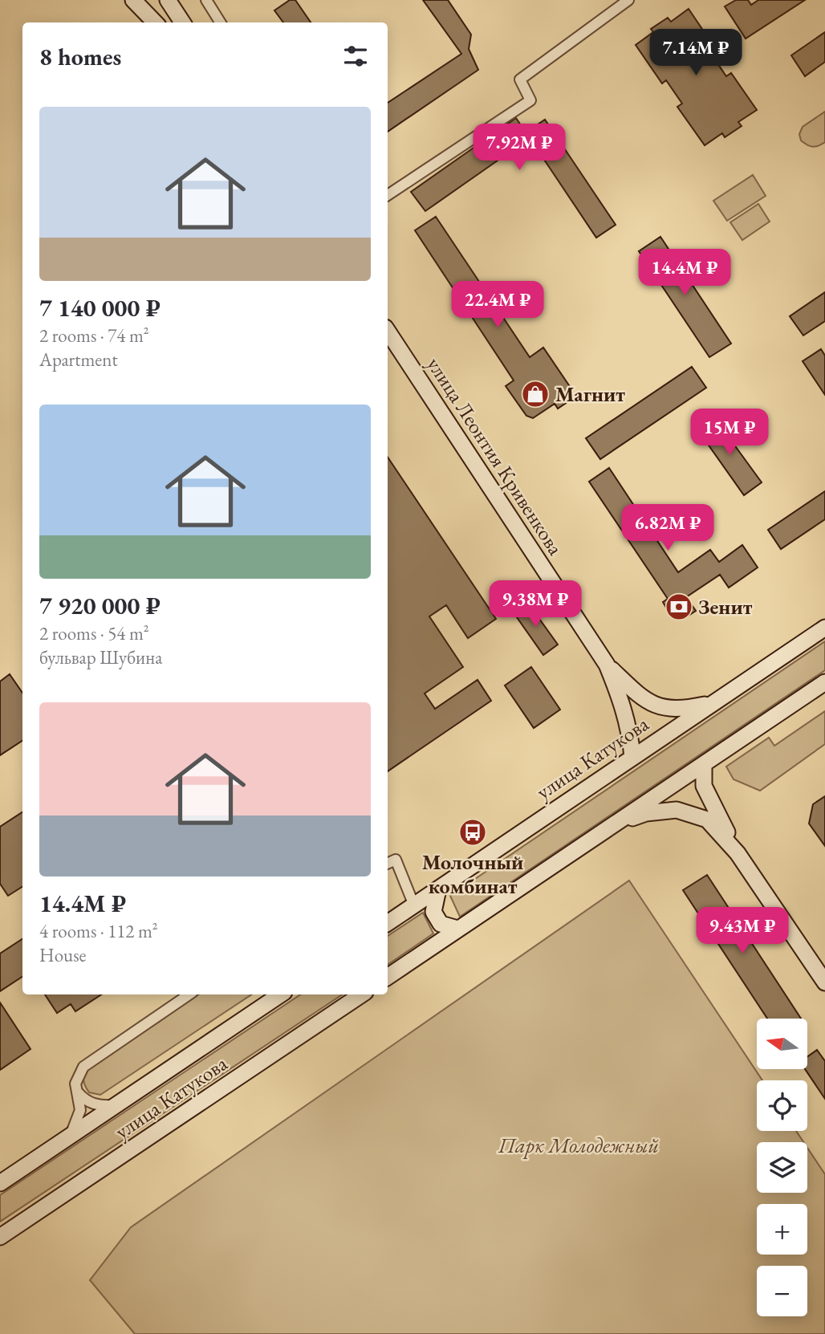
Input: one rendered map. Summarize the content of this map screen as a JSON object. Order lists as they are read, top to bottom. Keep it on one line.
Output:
{"streets":{"main road":["улица Леонтия Кривенкова","улица Катукова"]},"parks":["Парк Молодежный"],"places":{"shop":["Магнит"],"bank":["Зенит"],"bus stop":["Молочный комбинат"]},"north":"left","page":{"heading":"8 homes","price":["7.14M ₽","7.92M ₽","14.4M ₽","22.4M ₽","15M ₽","6.82M ₽","9.38M ₽","9.43M ₽"],"list":[{"name":"7 140 000 ₽","note":"2 rooms · 74 m² · Apartment"},{"name":"7 920 000 ₽","note":"2 rooms · 54 m² · бульвар Шубина"},{"name":"14.4M ₽","note":"4 rooms · 112 m² · House"}],"map_buttons":["+","−"]}}
